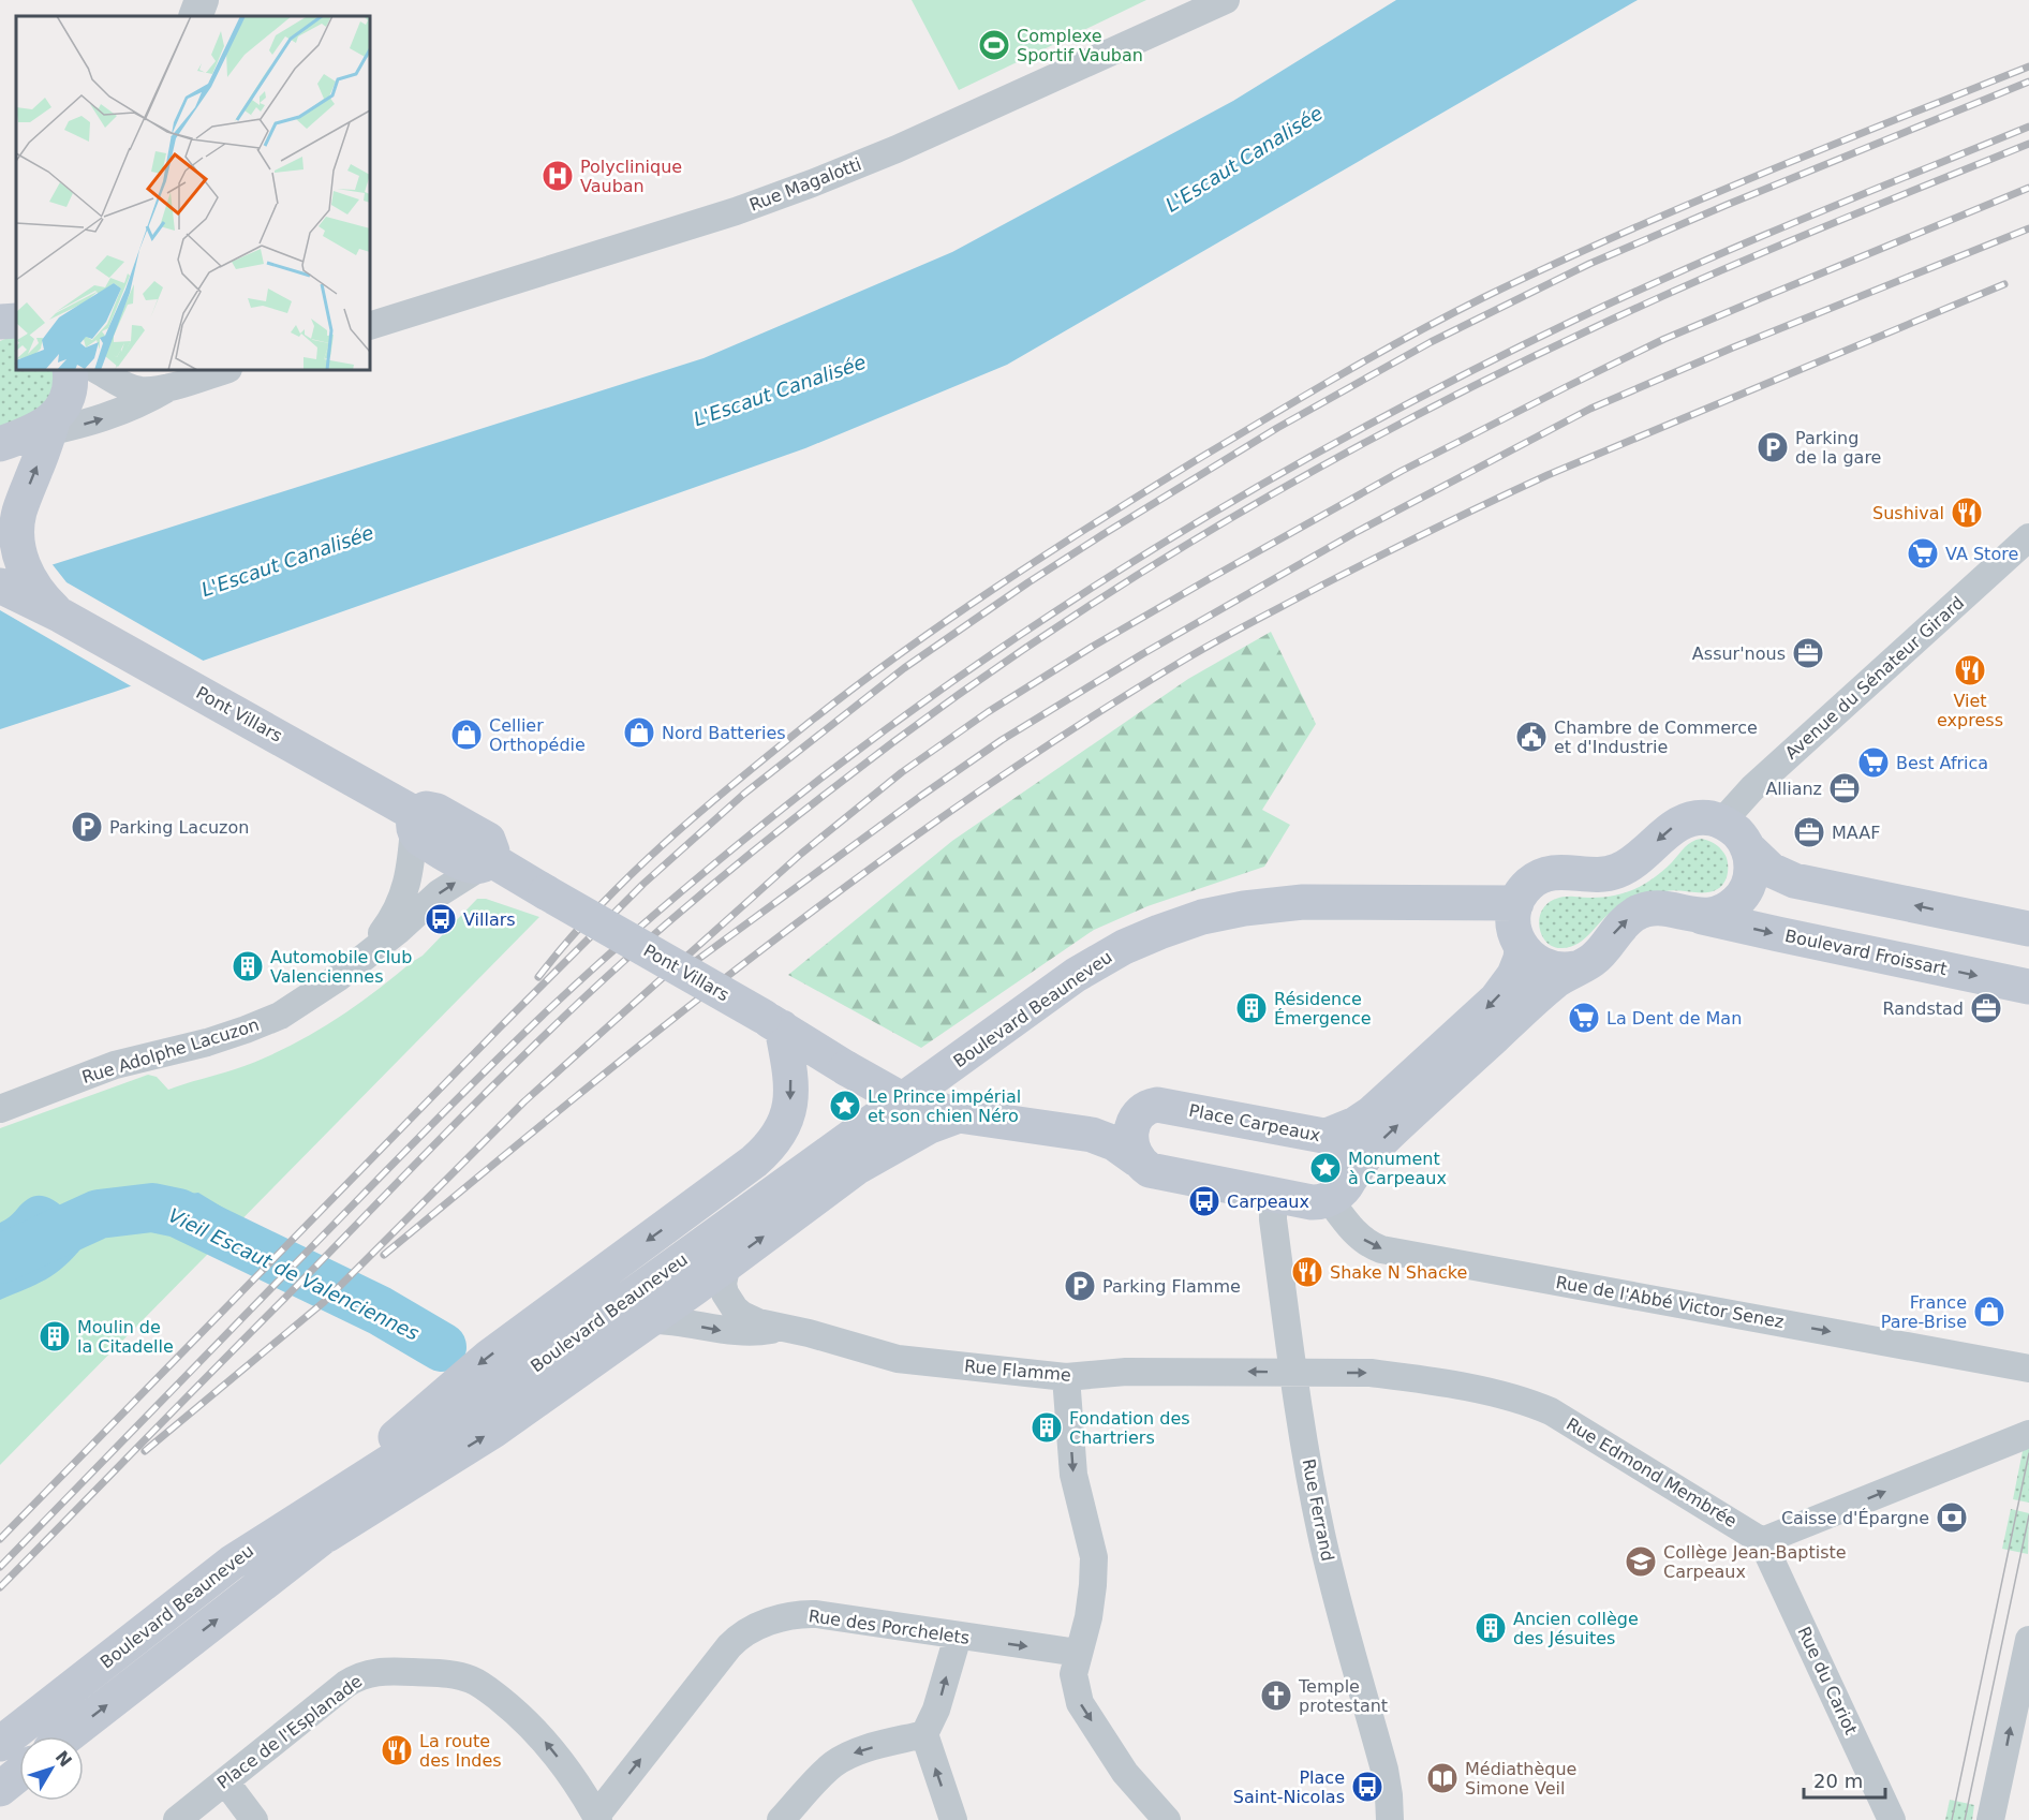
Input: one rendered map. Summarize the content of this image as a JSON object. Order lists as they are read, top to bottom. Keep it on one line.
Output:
{"streets":{"main road":["Pont Villars","Boulevard Froissart","Boulevard Beauneveu","Place Carpeaux"],"street":["Rue Magalotti","Avenue du Sénateur Girard","Rue Adolphe Lacuzon","Rue de l'Abbé Victor Senez","Rue Flamme","Rue Edmond Membrée","Rue Ferrand","Rue des Porchelets","Rue du Cariot","Place de l'Esplanade"]},"crossings":[["Pont Villars","Rue Adolphe Lacuzon"],["Pont Villars","Place Carpeaux"],["Place Carpeaux","Rue de l'Abbé Victor Senez"],["Rue Flamme","Rue Edmond Membrée"],["Rue Flamme","Rue Ferrand"],["Rue Edmond Membrée","Rue Ferrand"],["Rue Edmond Membrée","Rue du Cariot"],["Rue des Porchelets","Place de l'Esplanade"]],"one_way":["Rue de l'Abbé Victor Senez","Rue Edmond Membrée"],"water":["L'Escaut Canalisée","Vieil Escaut de Valenciennes"],"places":{"sports":["Complexe Sportif Vauban"],"hospital":["Polyclinique Vauban"],"parking":["Parking de la gare","Parking Lacuzon","Parking Flamme"],"restaurant":["Sushival","Viet express","Shake N Shacke","La route des Indes"],"supermarket":["VA Store","Best Africa","La Dent de Man"],"office":["Assur'nous","Allianz","MAAF","Randstad"],"shop":["Nord Batteries","Cellier Orthopédie","France Pare-Brise"],"public building":["Chambre de Commerce et d'Industrie"],"bus stop":["Villars","Carpeaux","Place Saint-Nicolas"],"building":["Automobile Club Valenciennes","Résidence Émergence","Moulin de la Citadelle","Fondation des Chartriers","Ancien collège des Jésuites"],"place":["Le Prince impérial et son chien Néro","Monument à Carpeaux"],"bank":["Caisse d'Épargne"],"school or university":["Collège Jean-Baptiste Carpeaux"],"church":["Temple protestant"],"library":["Médiathèque Simone Veil"]},"scale_bar":"20 m","north":"top right"}
